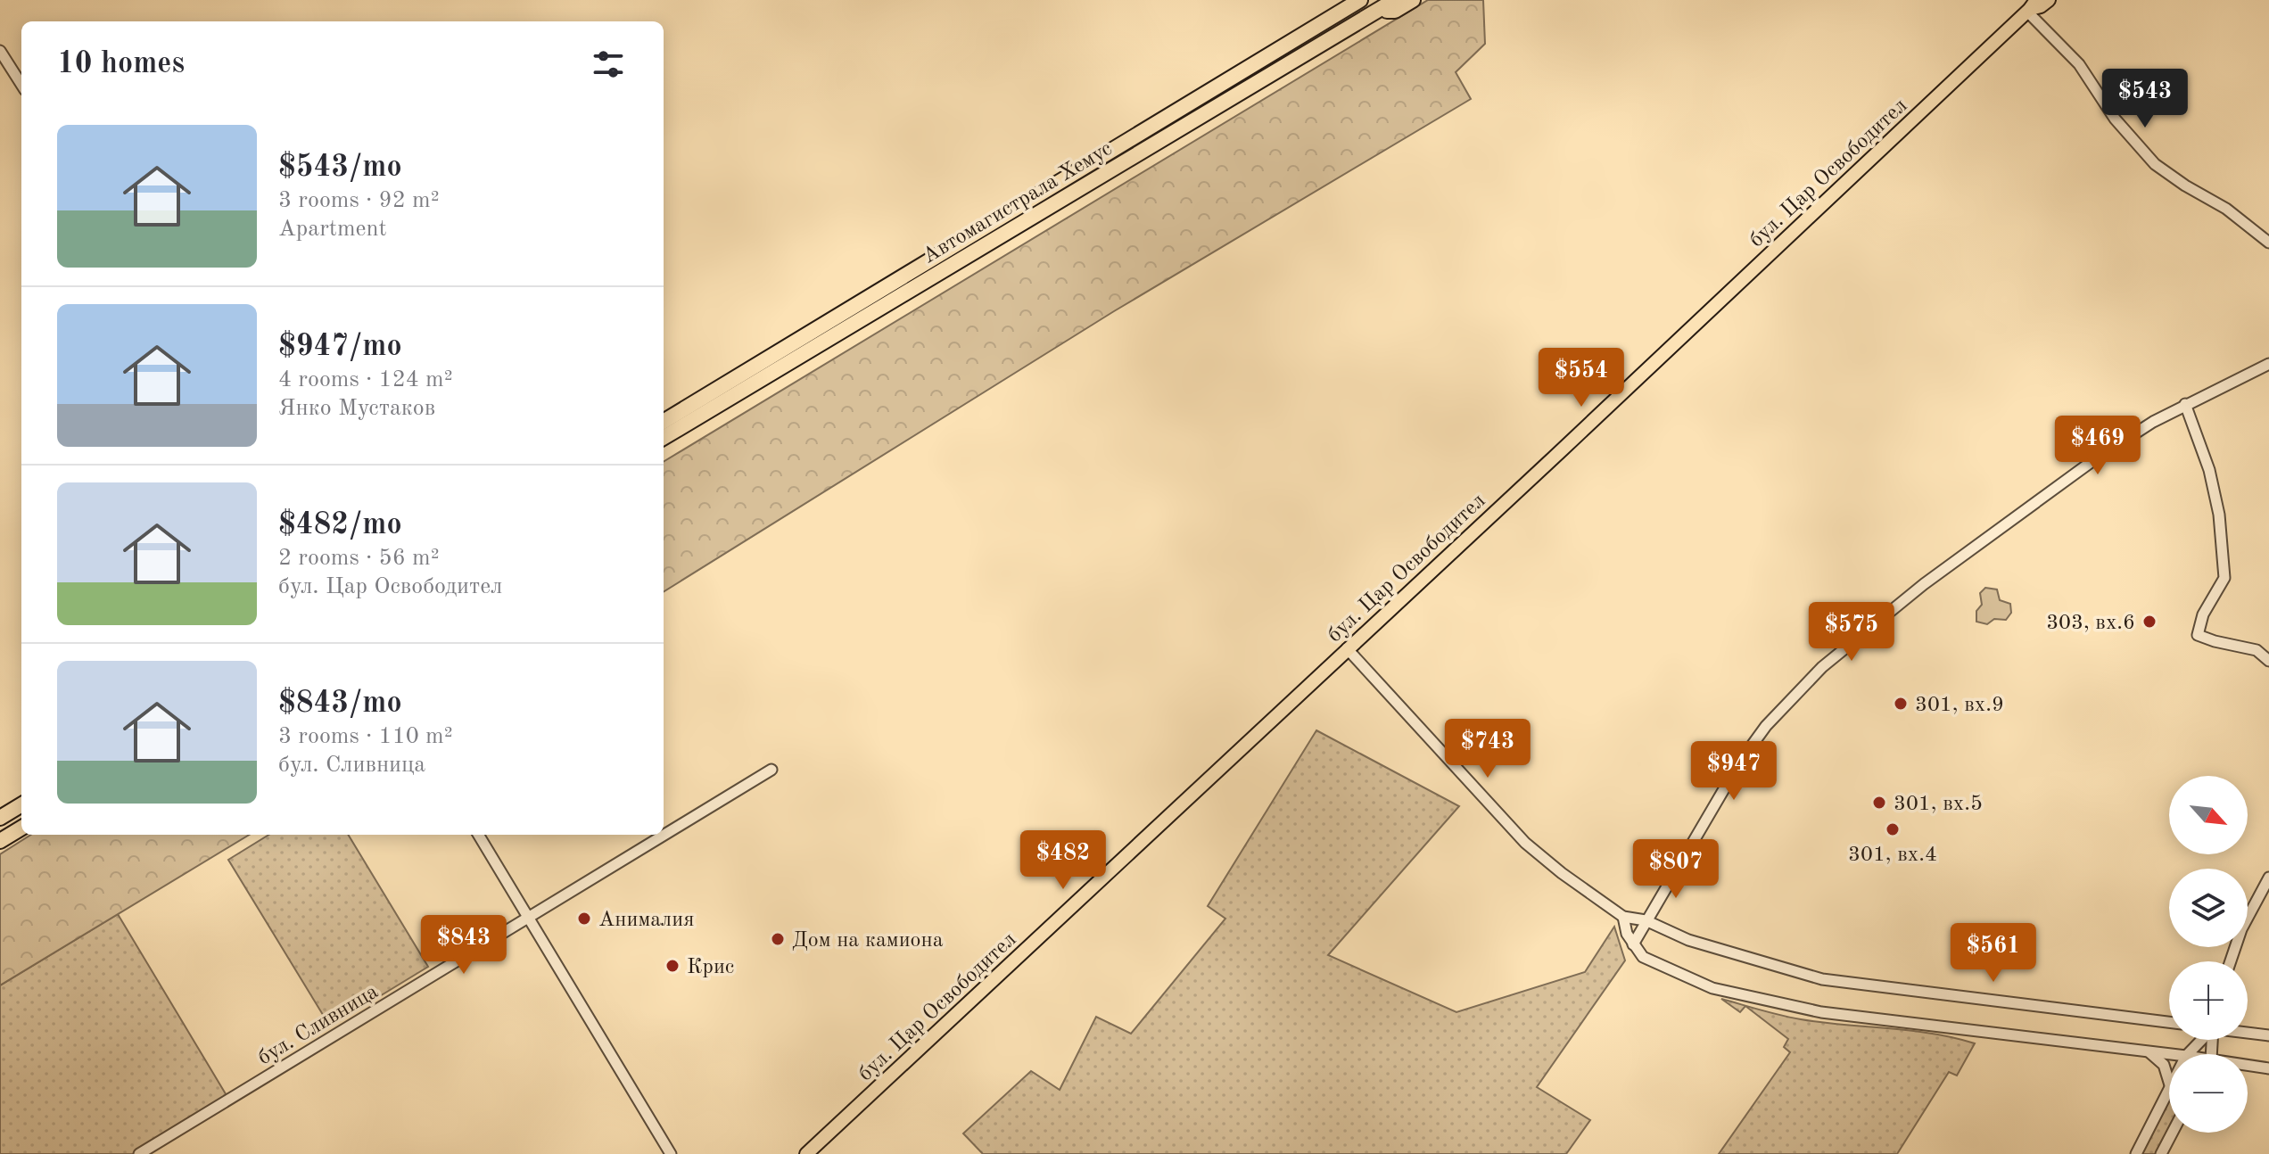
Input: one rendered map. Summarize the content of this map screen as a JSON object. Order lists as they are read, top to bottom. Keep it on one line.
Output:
{"streets":{"highway":["Автомагистрала Хемус"],"main road":["бул. Цар Освободител"],"street":["бул. Сливница"]},"places":["303, вх.6","301, вх.9","301, вх.5","301, вх.4","Анималия","Дом на камиона","Крис"],"north":"bottom right","page":{"heading":"10 homes","price":["$543","$554","$469","$575","$743","$947","$482","$807","$843","$561"],"list":[{"name":"$543/mo","note":"3 rooms · 92 m² · Apartment"},{"name":"$947/mo","note":"4 rooms · 124 m² · Янко Мустаков"},{"name":"$482/mo","note":"2 rooms · 56 m² · бул. Цар Освободител"},{"name":"$843/mo","note":"3 rooms · 110 m² · бул. Сливница"}],"map_buttons":["+","−"]}}
